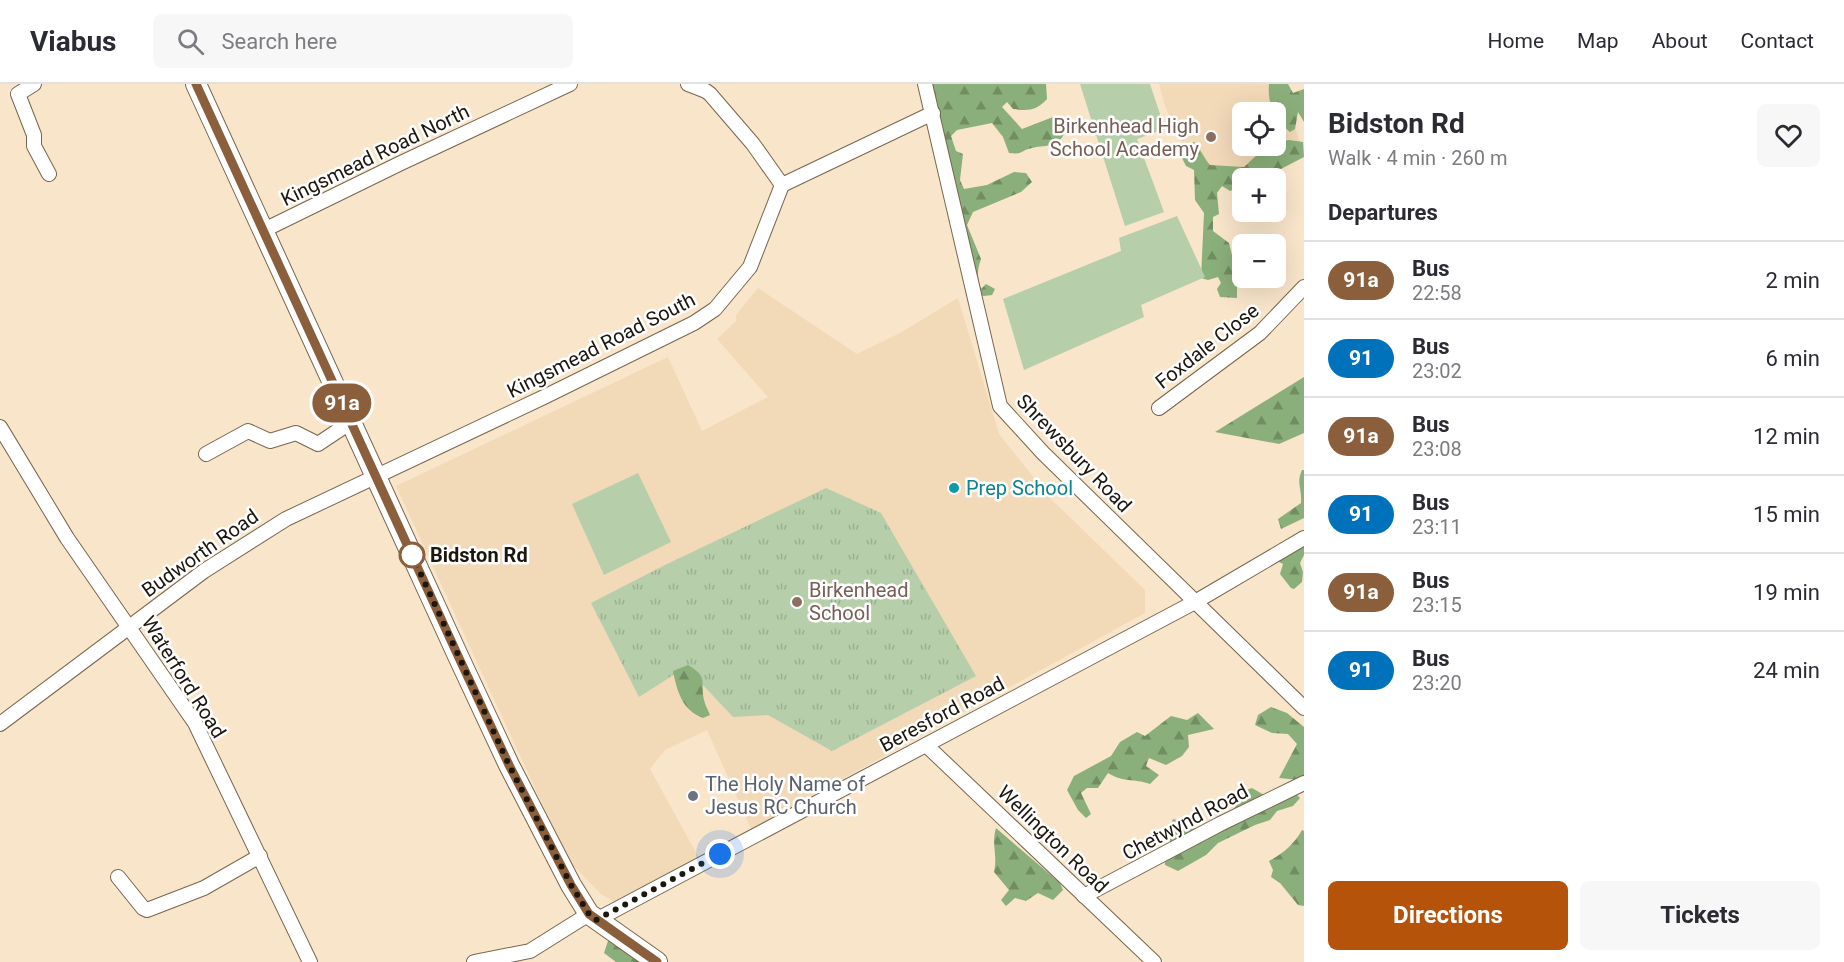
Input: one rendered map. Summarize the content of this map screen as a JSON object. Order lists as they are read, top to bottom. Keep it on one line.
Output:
{"streets":{"street":["Kingsmead Road North","Kingsmead Road South","Foxdale Close","Shrewsbury Road","Budworth Road","Waterford Road","Beresford Road","Chetwynd Road","Wellington Road"]},"crossings":[["Kingsmead Road South","Budworth Road"],["Shrewsbury Road","Beresford Road"],["Budworth Road","Waterford Road"],["Beresford Road","Wellington Road"],["Chetwynd Road","Wellington Road"]],"places":["Birkenhead High School Academy","Prep School","Bidston Rd","Birkenhead School","The Holy Name of Jesus RC Church"],"lines":["bus line 91a"],"page":{"header":"Viabus","search":"Search here","nav":["Home","Map","About","Contact"],"on_map":"91a","heading":[["Bidston Rd","Walk · 4 min · 260 m"],"Departures"],"map_buttons":["+","−"],"list":[{"mark":"91a","name":"Bus","note":"22:58","value":"2 min"},{"mark":"91","name":"Bus","note":"23:02","value":"6 min"},{"mark":"91a","name":"Bus","note":"23:08","value":"12 min"},{"mark":"91","name":"Bus","note":"23:11","value":"15 min"},{"mark":"91a","name":"Bus","note":"23:15","value":"19 min"},{"mark":"91","name":"Bus","note":"23:20","value":"24 min"}],"buttons":["Directions","Tickets"]}}
